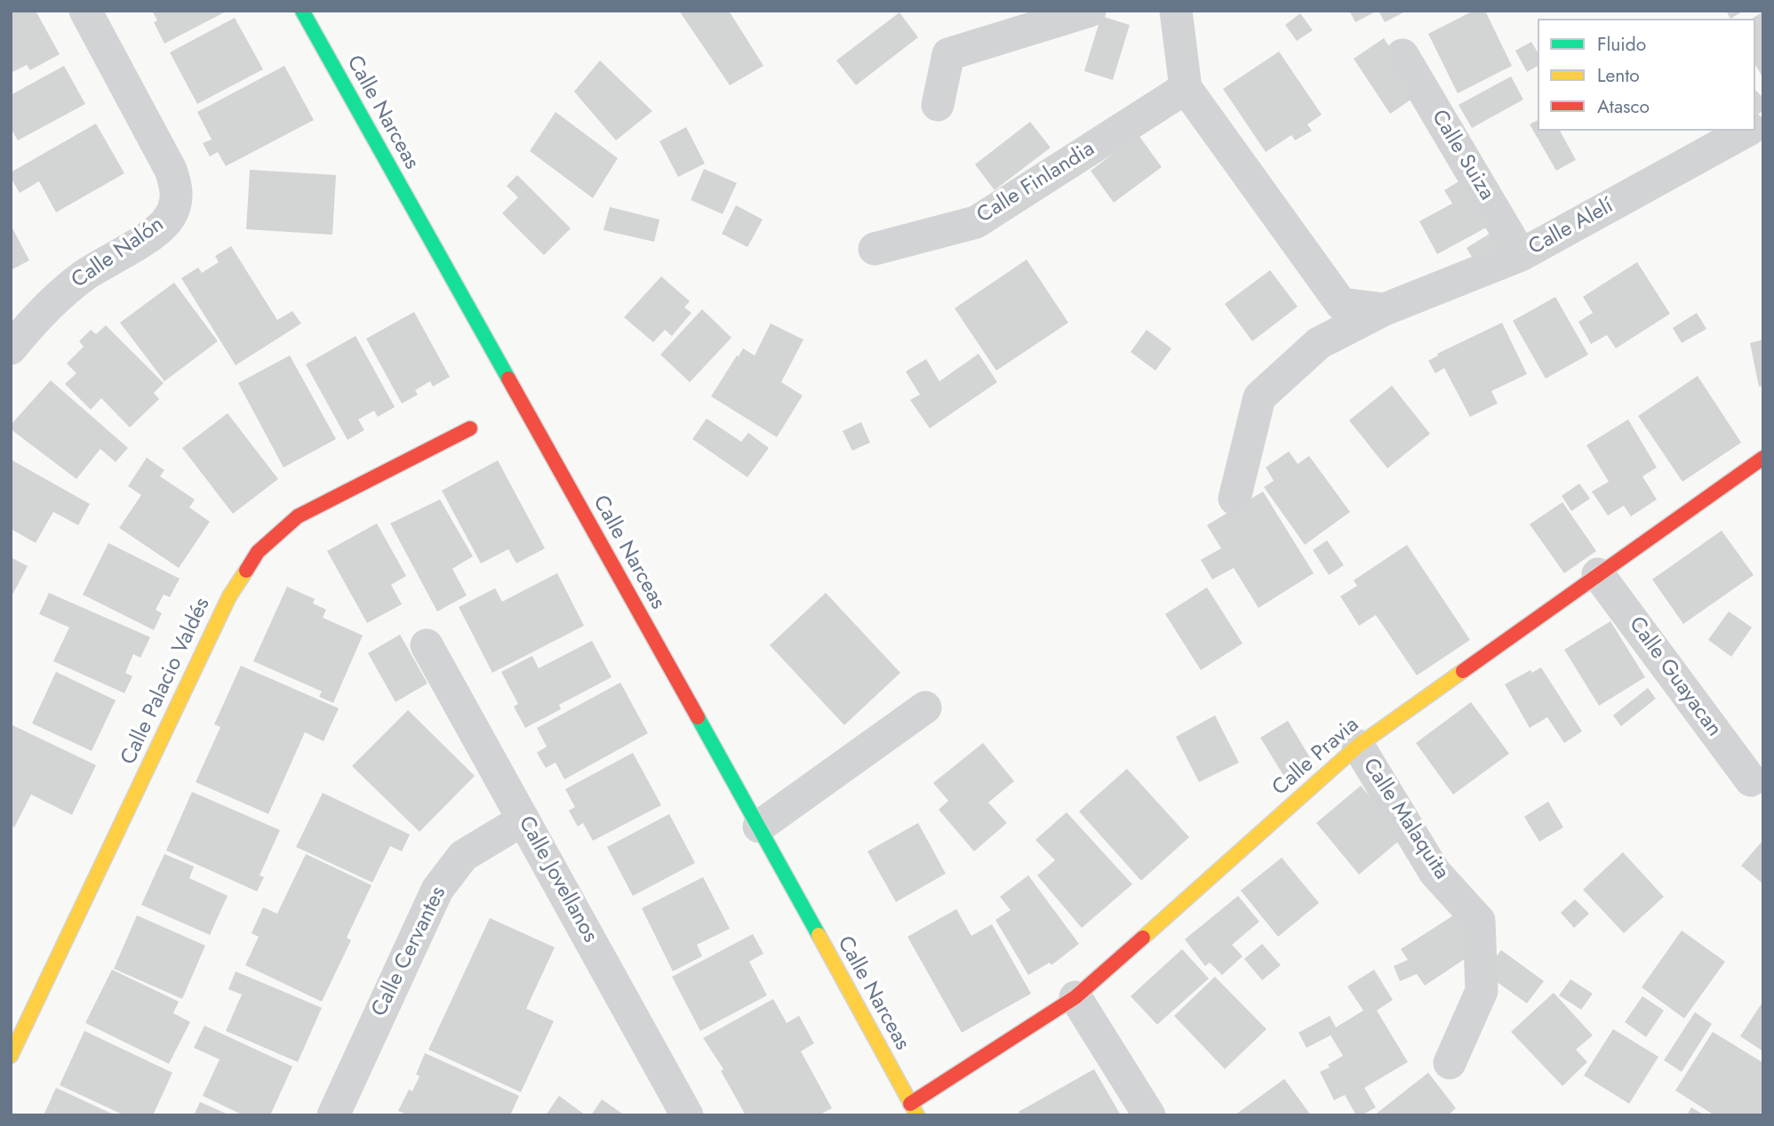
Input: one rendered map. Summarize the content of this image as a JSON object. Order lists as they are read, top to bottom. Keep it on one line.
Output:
{"streets":{"street":["Calle Narceas","Calle Suiza","Calle Finlandia","Calle Alelí","Calle Nalón","Calle Guayacan","Calle Palacio Valdés","Calle Pravia","Calle Malaquita","Calle Jovellanos","Calle Cervantes"]},"crossings":[["Calle Narceas","Calle Pravia"],["Calle Suiza","Calle Alelí"],["Calle Finlandia","Calle Alelí"],["Calle Guayacan","Calle Pravia"],["Calle Pravia","Calle Malaquita"],["Calle Jovellanos","Calle Cervantes"]],"legend":["Fluido","Lento","Atasco"]}
